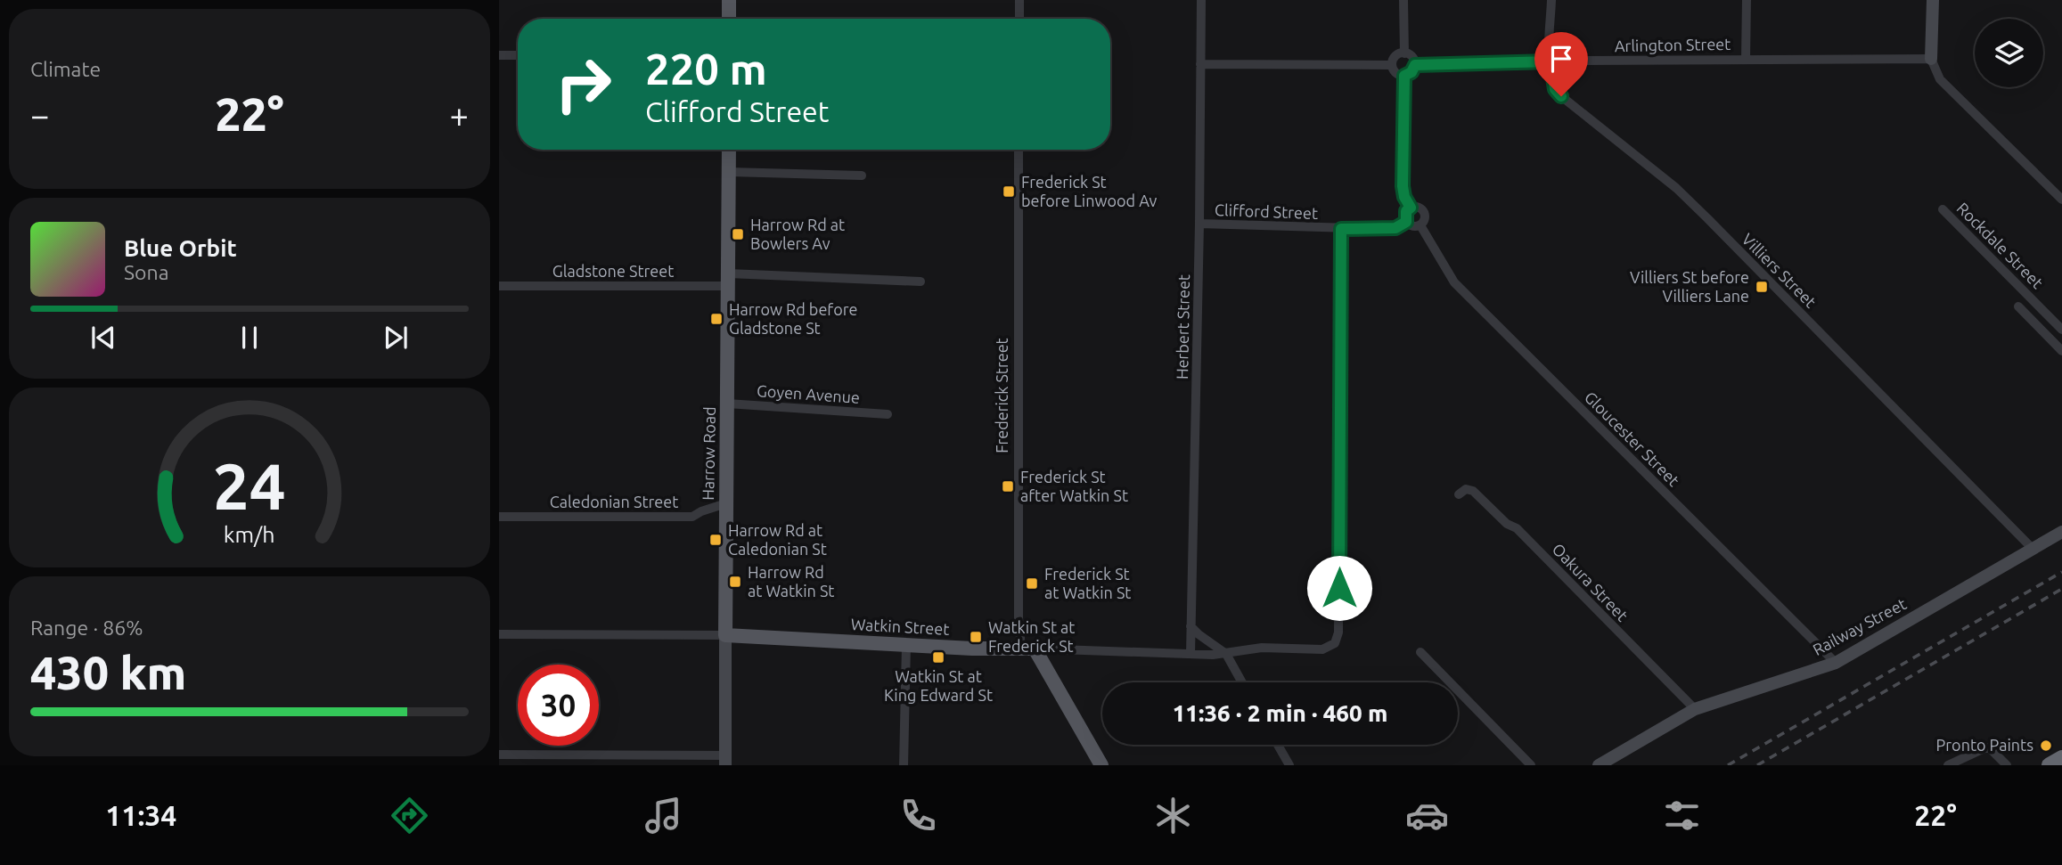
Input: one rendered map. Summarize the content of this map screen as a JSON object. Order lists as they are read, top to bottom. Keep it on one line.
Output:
{"streets":{"main road":["Frederick Street","Harrow Road","Watkin Street"],"street":["Arlington Street","Clifford Street","Rockdale Street","Villiers Street","Gladstone Street","Herbert Street","Goyen Avenue","Gloucester Street","Caledonian Street","Oakura Street","Railway Street"]},"crossings":[["Arlington Street","Villiers Street"],["Clifford Street","Herbert Street"],["Clifford Street","Gloucester Street"],["Clifford Street","Watkin Street"],["Villiers Street","Railway Street"],["Gladstone Street","Harrow Road"],["Herbert Street","Watkin Street"],["Goyen Avenue","Harrow Road"],["Frederick Street","Watkin Street"],["Gloucester Street","Railway Street"],["Harrow Road","Caledonian Street"],["Harrow Road","Watkin Street"],["Oakura Street","Railway Street"]],"places":{"transit":["Frederick St before Linwood Av","Harrow Rd at Bowlers Av","Villiers St before Villiers Lane","Harrow Rd before Gladstone St","Frederick St after Watkin St","Harrow Rd at Caledonian St","Harrow Rd at Watkin St","Frederick St at Watkin St","Watkin St at Frederick St","Watkin St at King Edward St"],"other":["Pronto Paints"]},"page":{"tile":["Climate",["Range · 86%","430 km"]],"turn":["220 m","Clifford Street"],"heat":["−","22°","+"],"song":["Blue Orbit","Sona"],"limit":"30","trip":"11:36 · 2 min · 460 m","tabs":["11:34","22°"],"gauge":["24","km/h"]}}
